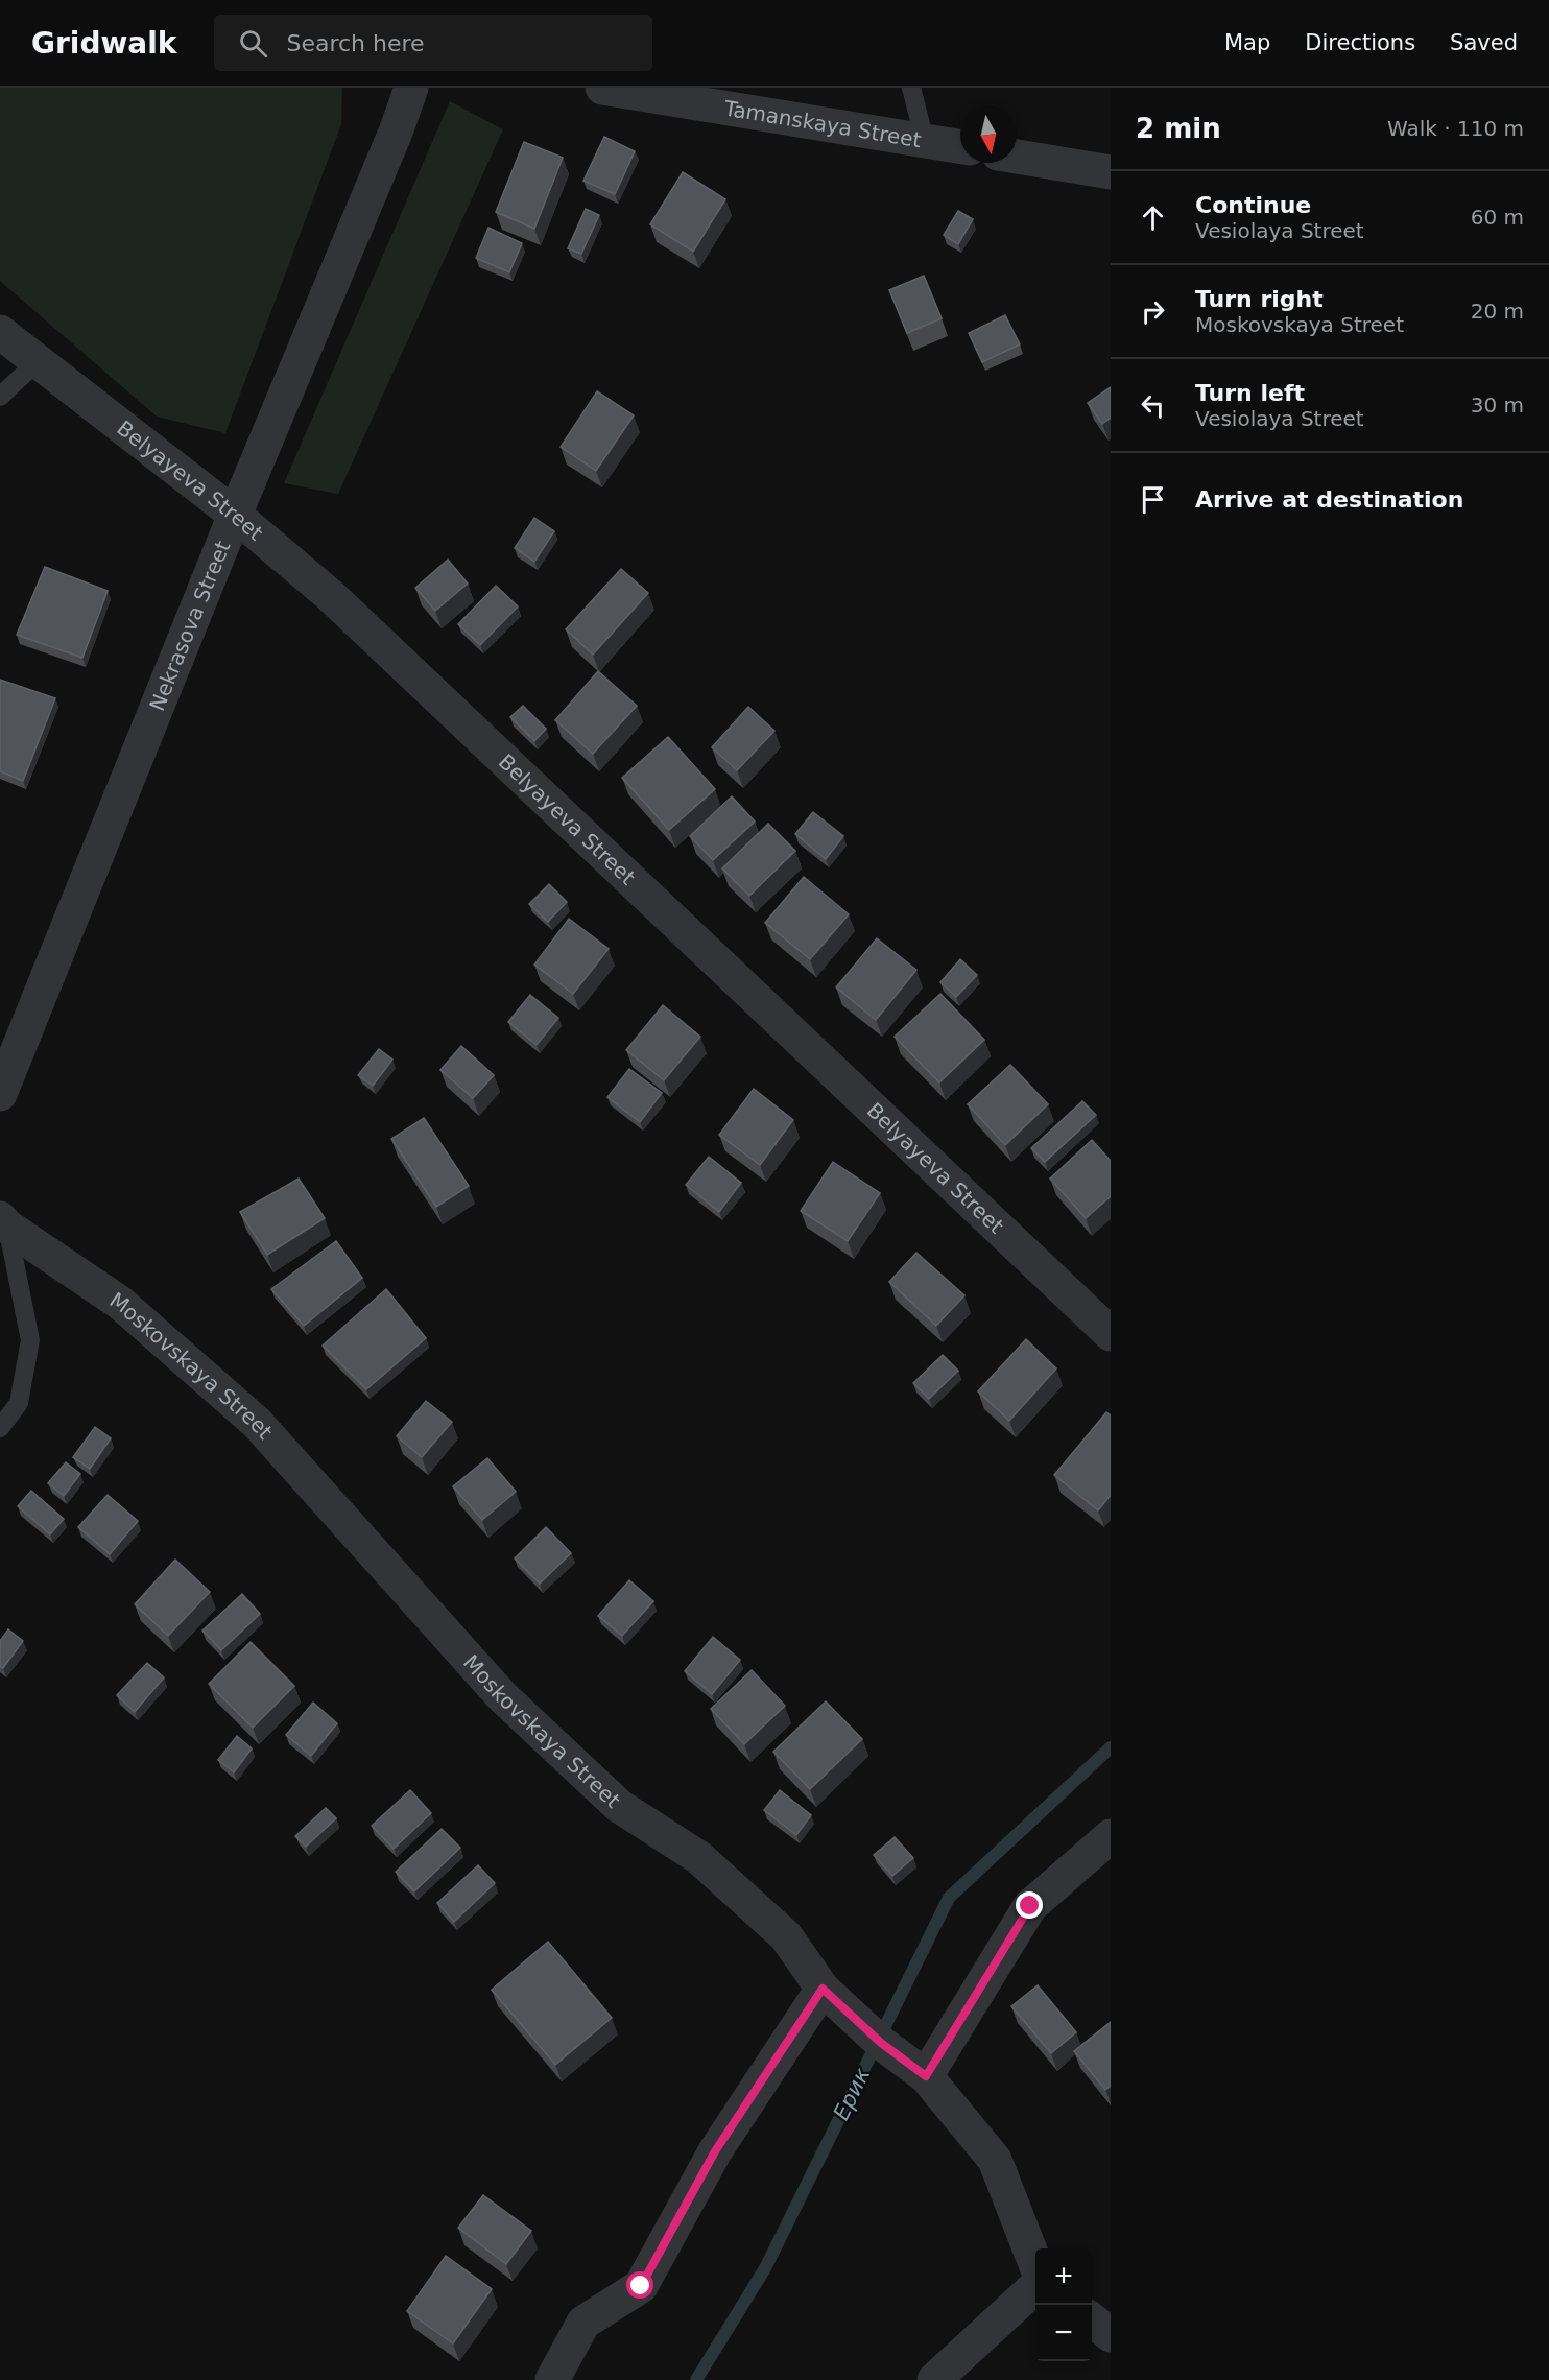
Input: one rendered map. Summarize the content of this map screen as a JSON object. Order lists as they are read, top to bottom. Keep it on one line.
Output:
{"streets":{"street":["Tamanskaya Street","Belyayeva Street","Nekrasova Street","Moskovskaya Street"]},"crossings":[["Belyayeva Street","Nekrasova Street"]],"water":["Ерик"],"north":"bottom","page":{"header":"Gridwalk","search":"Search here","nav":["Map","Directions","Saved"],"heading":["2 min","Walk · 110 m"],"list":[["Continue","Vesiolaya Street","60 m"],["Turn right","Moskovskaya Street","20 m"],["Turn left","Vesiolaya Street","30 m"],"Arrive at destination"],"map_buttons":["+","−"]}}
